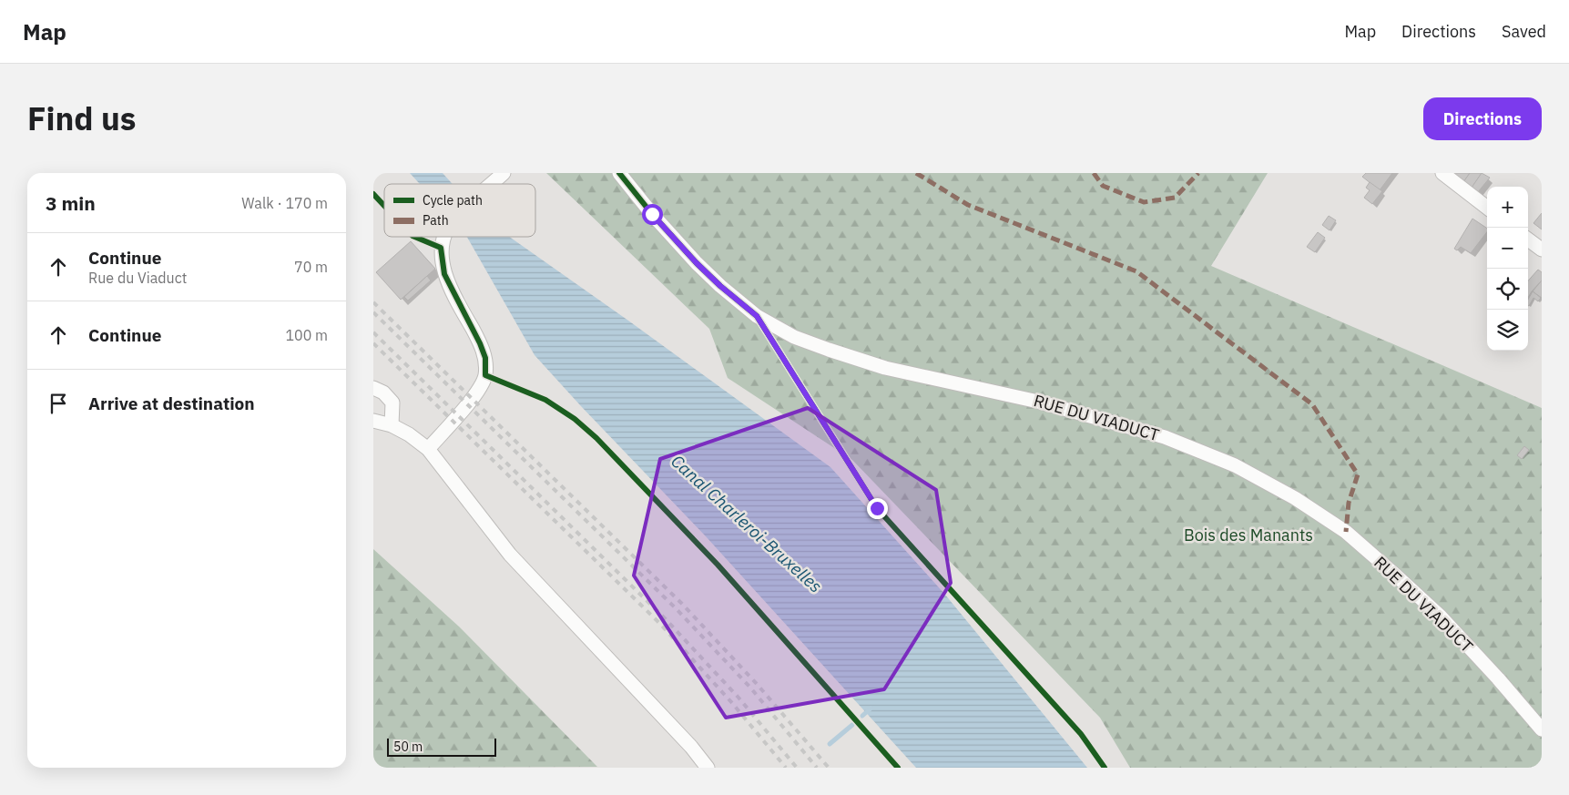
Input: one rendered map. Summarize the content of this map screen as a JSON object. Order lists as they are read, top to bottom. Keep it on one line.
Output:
{"streets":{"street":["RUE DU VIADUCT"]},"water":["Canal Charleroi-Bruxelles"],"parks":["Bois des Manants"],"legend":["Cycle path","Path"],"scale_bar":"50 m","page":{"header":"Map","nav":["Map","Directions","Saved"],"title":"Find us","buttons":"Directions","heading":["3 min","Walk · 170 m"],"map_buttons":["+","−"],"list":[["Continue","Rue du Viaduct","70 m"],["Continue","100 m"],"Arrive at destination"],"scale":"50 m"}}
